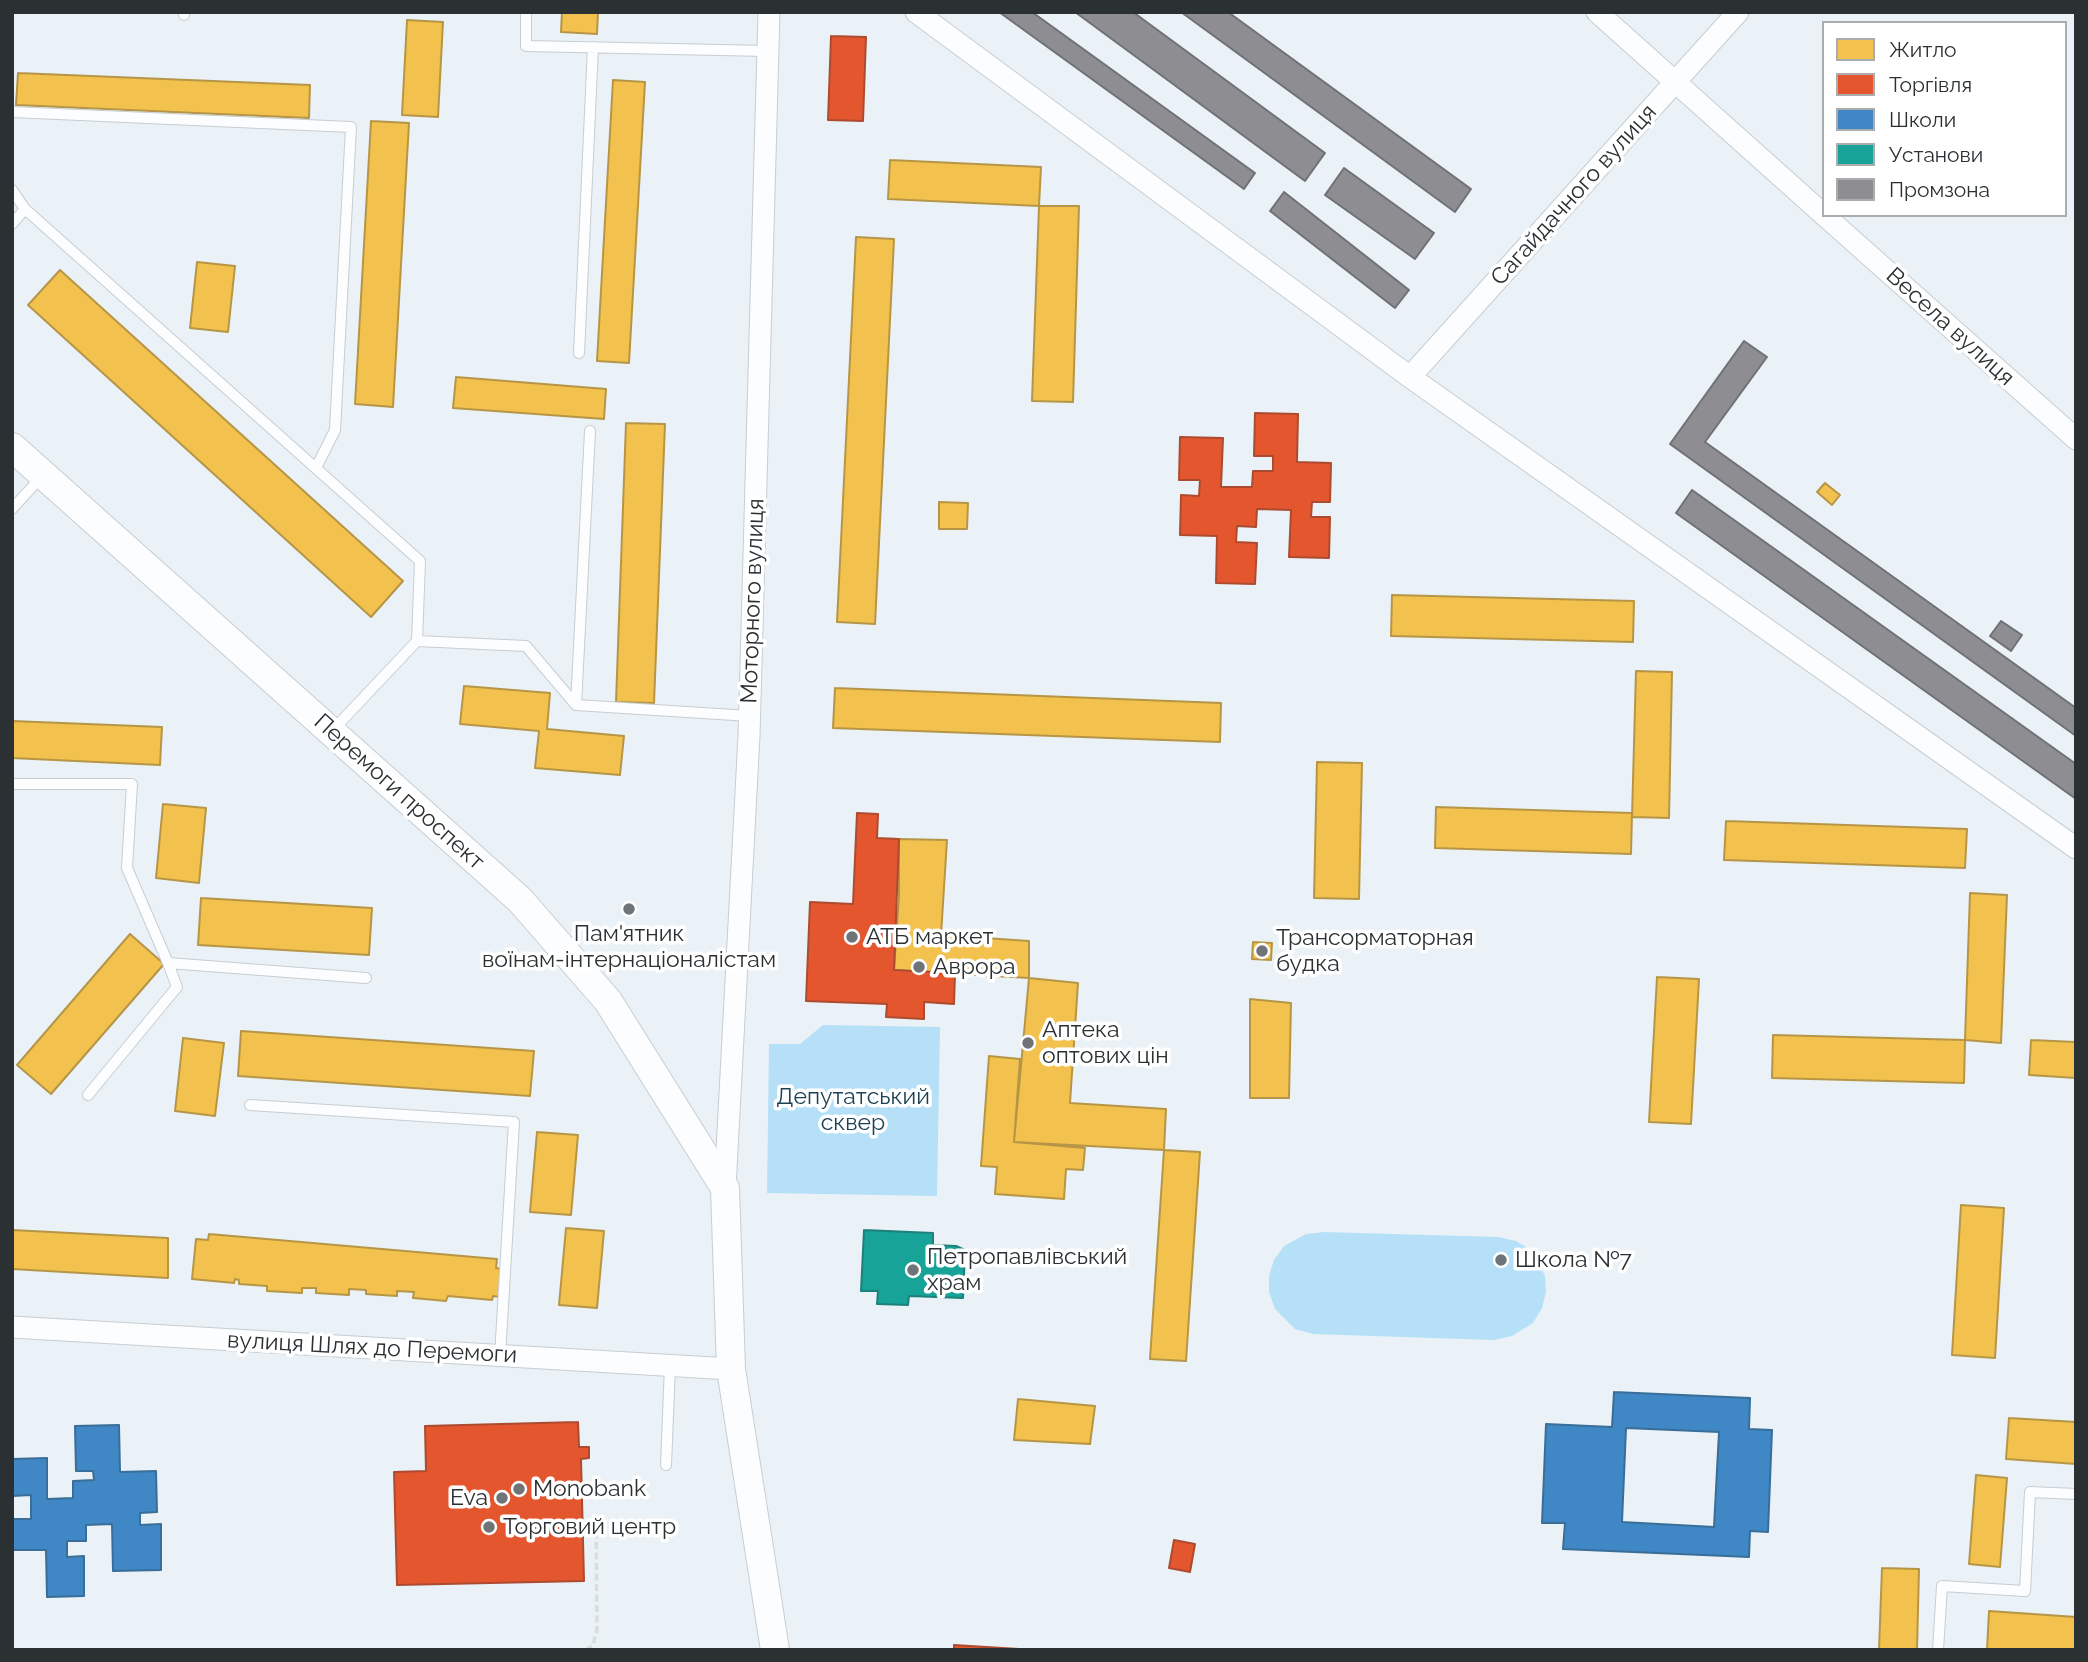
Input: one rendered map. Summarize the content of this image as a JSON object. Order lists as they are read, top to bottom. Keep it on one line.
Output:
{"streets":{"street":["Сагайдачного вулиця","Весела вулиця","Моторного вулиця","Перемоги проспект","вулиця Шлях до Перемоги"]},"crossings":[["Сагайдачного вулиця","Весела вулиця"],["Моторного вулиця","Перемоги проспект"]],"parks":["Депутатський сквер"],"places":["Пам'ятник воїнам-інтернаціоналістам","АТБ маркет","Трансорматорная будка","Аврора","Аптека оптових цін","Школа №7","Петропавлівський храм","Monobank","Eva","Торговий центр"],"legend":["Житло","Торгівля","Школи","Установи","Промзона"]}
